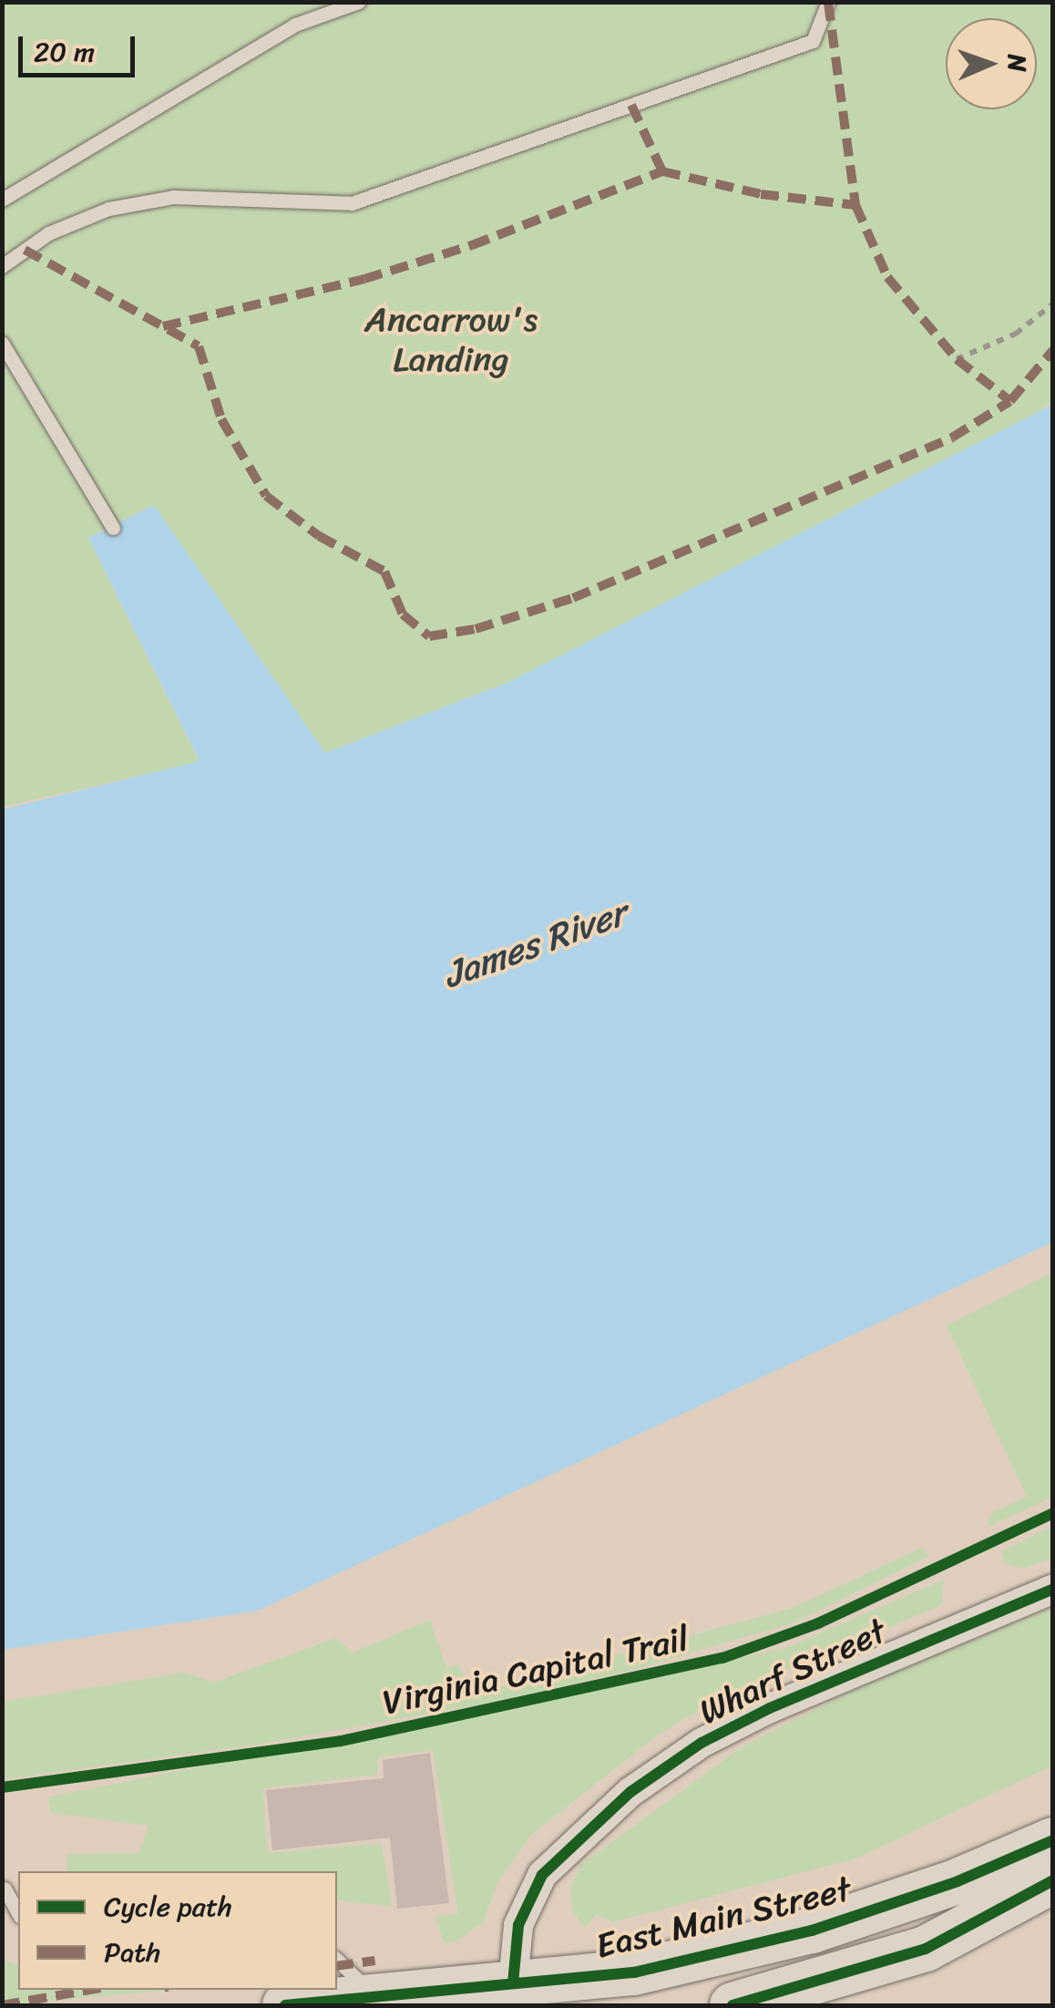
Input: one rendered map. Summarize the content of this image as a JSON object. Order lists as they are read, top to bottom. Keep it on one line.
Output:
{"streets":{"main road":["East Main Street"],"street":["Wharf Street"],"cycle path":["Virginia Capital Trail"]},"crossings":[["Wharf Street","East Main Street"]],"water":["James River"],"parks":["Ancarrow's Landing"],"legend":["Cycle path","Path"],"scale_bar":"20 m","north":"right"}
